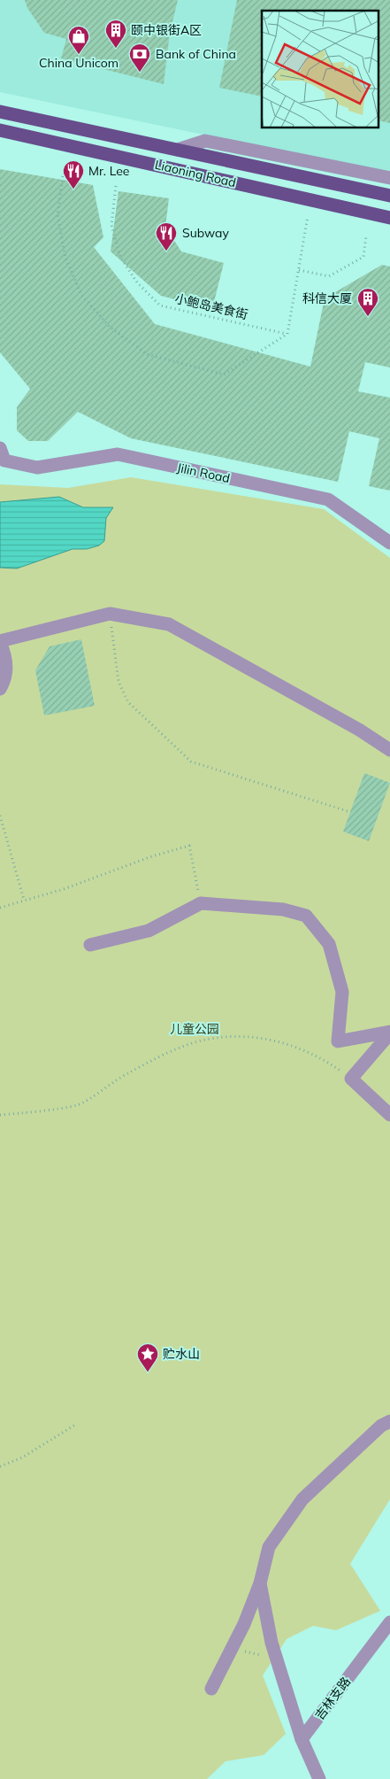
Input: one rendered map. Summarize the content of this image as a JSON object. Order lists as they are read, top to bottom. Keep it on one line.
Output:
{"streets":{"main road":["Liaoning Road"],"street":["Jilin Road","吉林支路"],"path":["小鲍岛美食街"]},"parks":["儿童公园"],"places":{"building":["颐中银街A区","科信大厦"],"shop":["China Unicom"],"bank":["Bank of China"],"restaurant":["Mr. Lee","Subway"],"place":["贮水山"]}}
